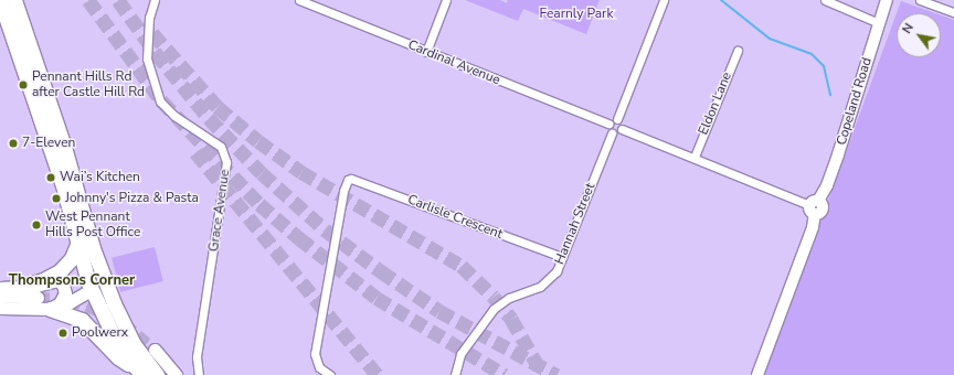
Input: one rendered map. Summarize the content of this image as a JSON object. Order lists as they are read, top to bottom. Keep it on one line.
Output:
{"streets":{"main road":["Copeland Road"],"street":["Cardinal Avenue","Eldon Lane","Grace Avenue","Carlisle Crescent","Hannah Street"]},"crossings":[["Carlisle Crescent","Hannah Street"]],"districts":["Thompsons Corner"],"parks":["Fearnly Park"],"places":["Pennant Hills Rd after Castle Hill Rd","7-Eleven","Wai’s Kitchen","Johnny's Pizza & Pasta","West Pennant Hills Post Office","Poolwerx"],"north":"top left"}
